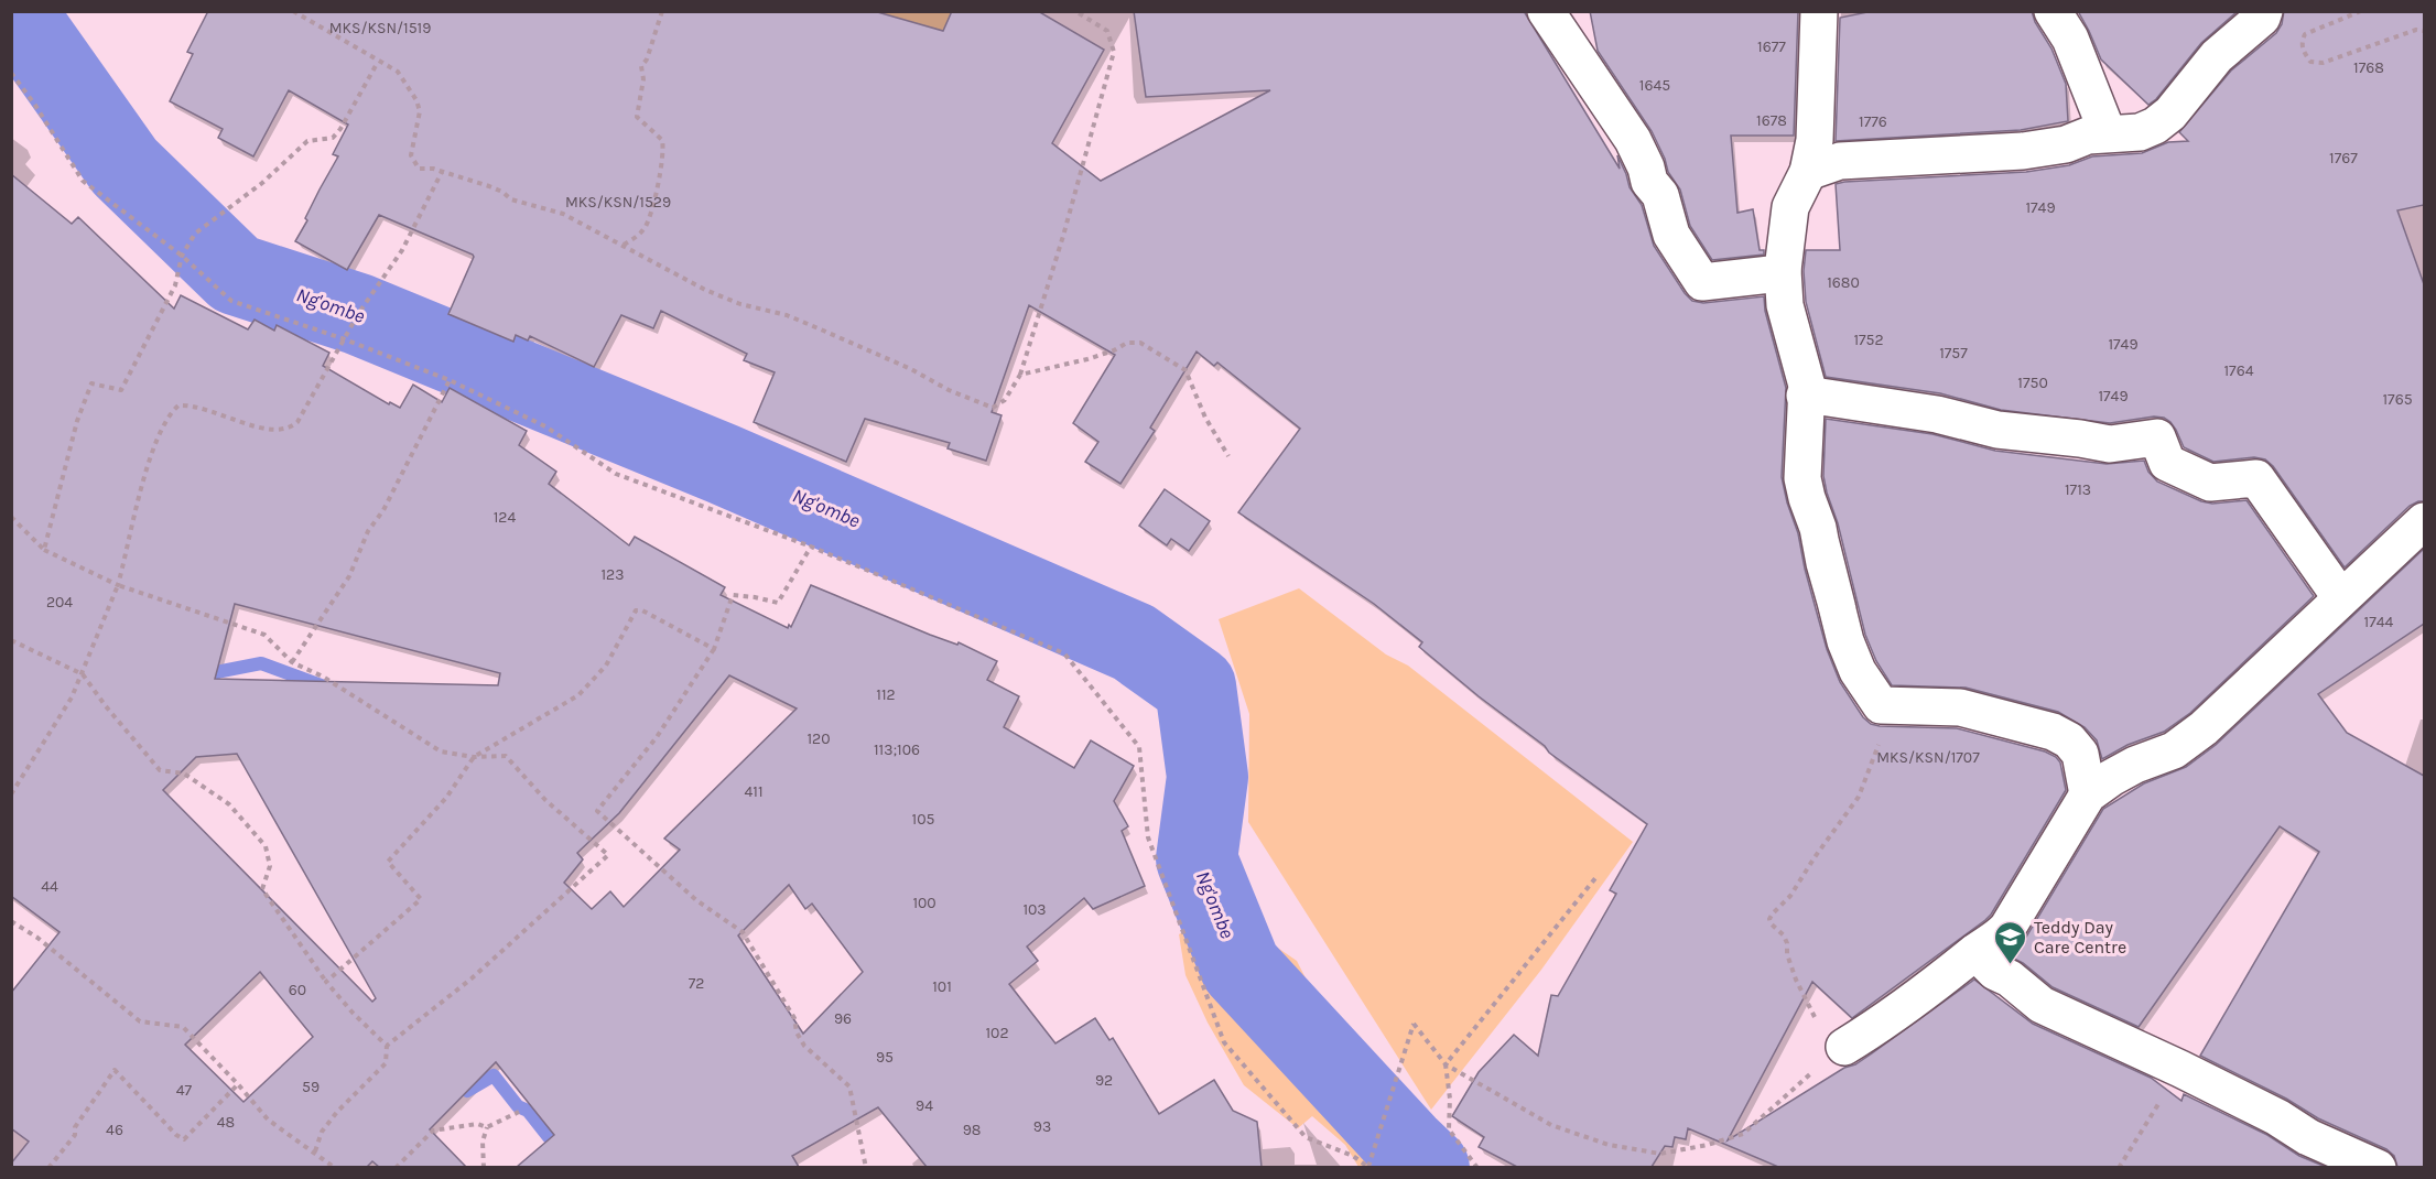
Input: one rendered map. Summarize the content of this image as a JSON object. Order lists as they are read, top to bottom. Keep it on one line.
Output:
{"water":["Ng'ombe"],"places":{"school or university":["Teddy Day Care Centre"]},"house_numbers":["MKS/KSN/1519","1677","1768","1645","1678","1776","1767","MKS/KSN/1529","1749","1680","1752","1749","1757","1764","1750","1749","1765","1713","124","123","204","1744","112","120","113;106","MKS/KSN/1707","411","105","44","100","103","72","101","60","96","102","95","92","59","47","94","48","93","46","98"]}
